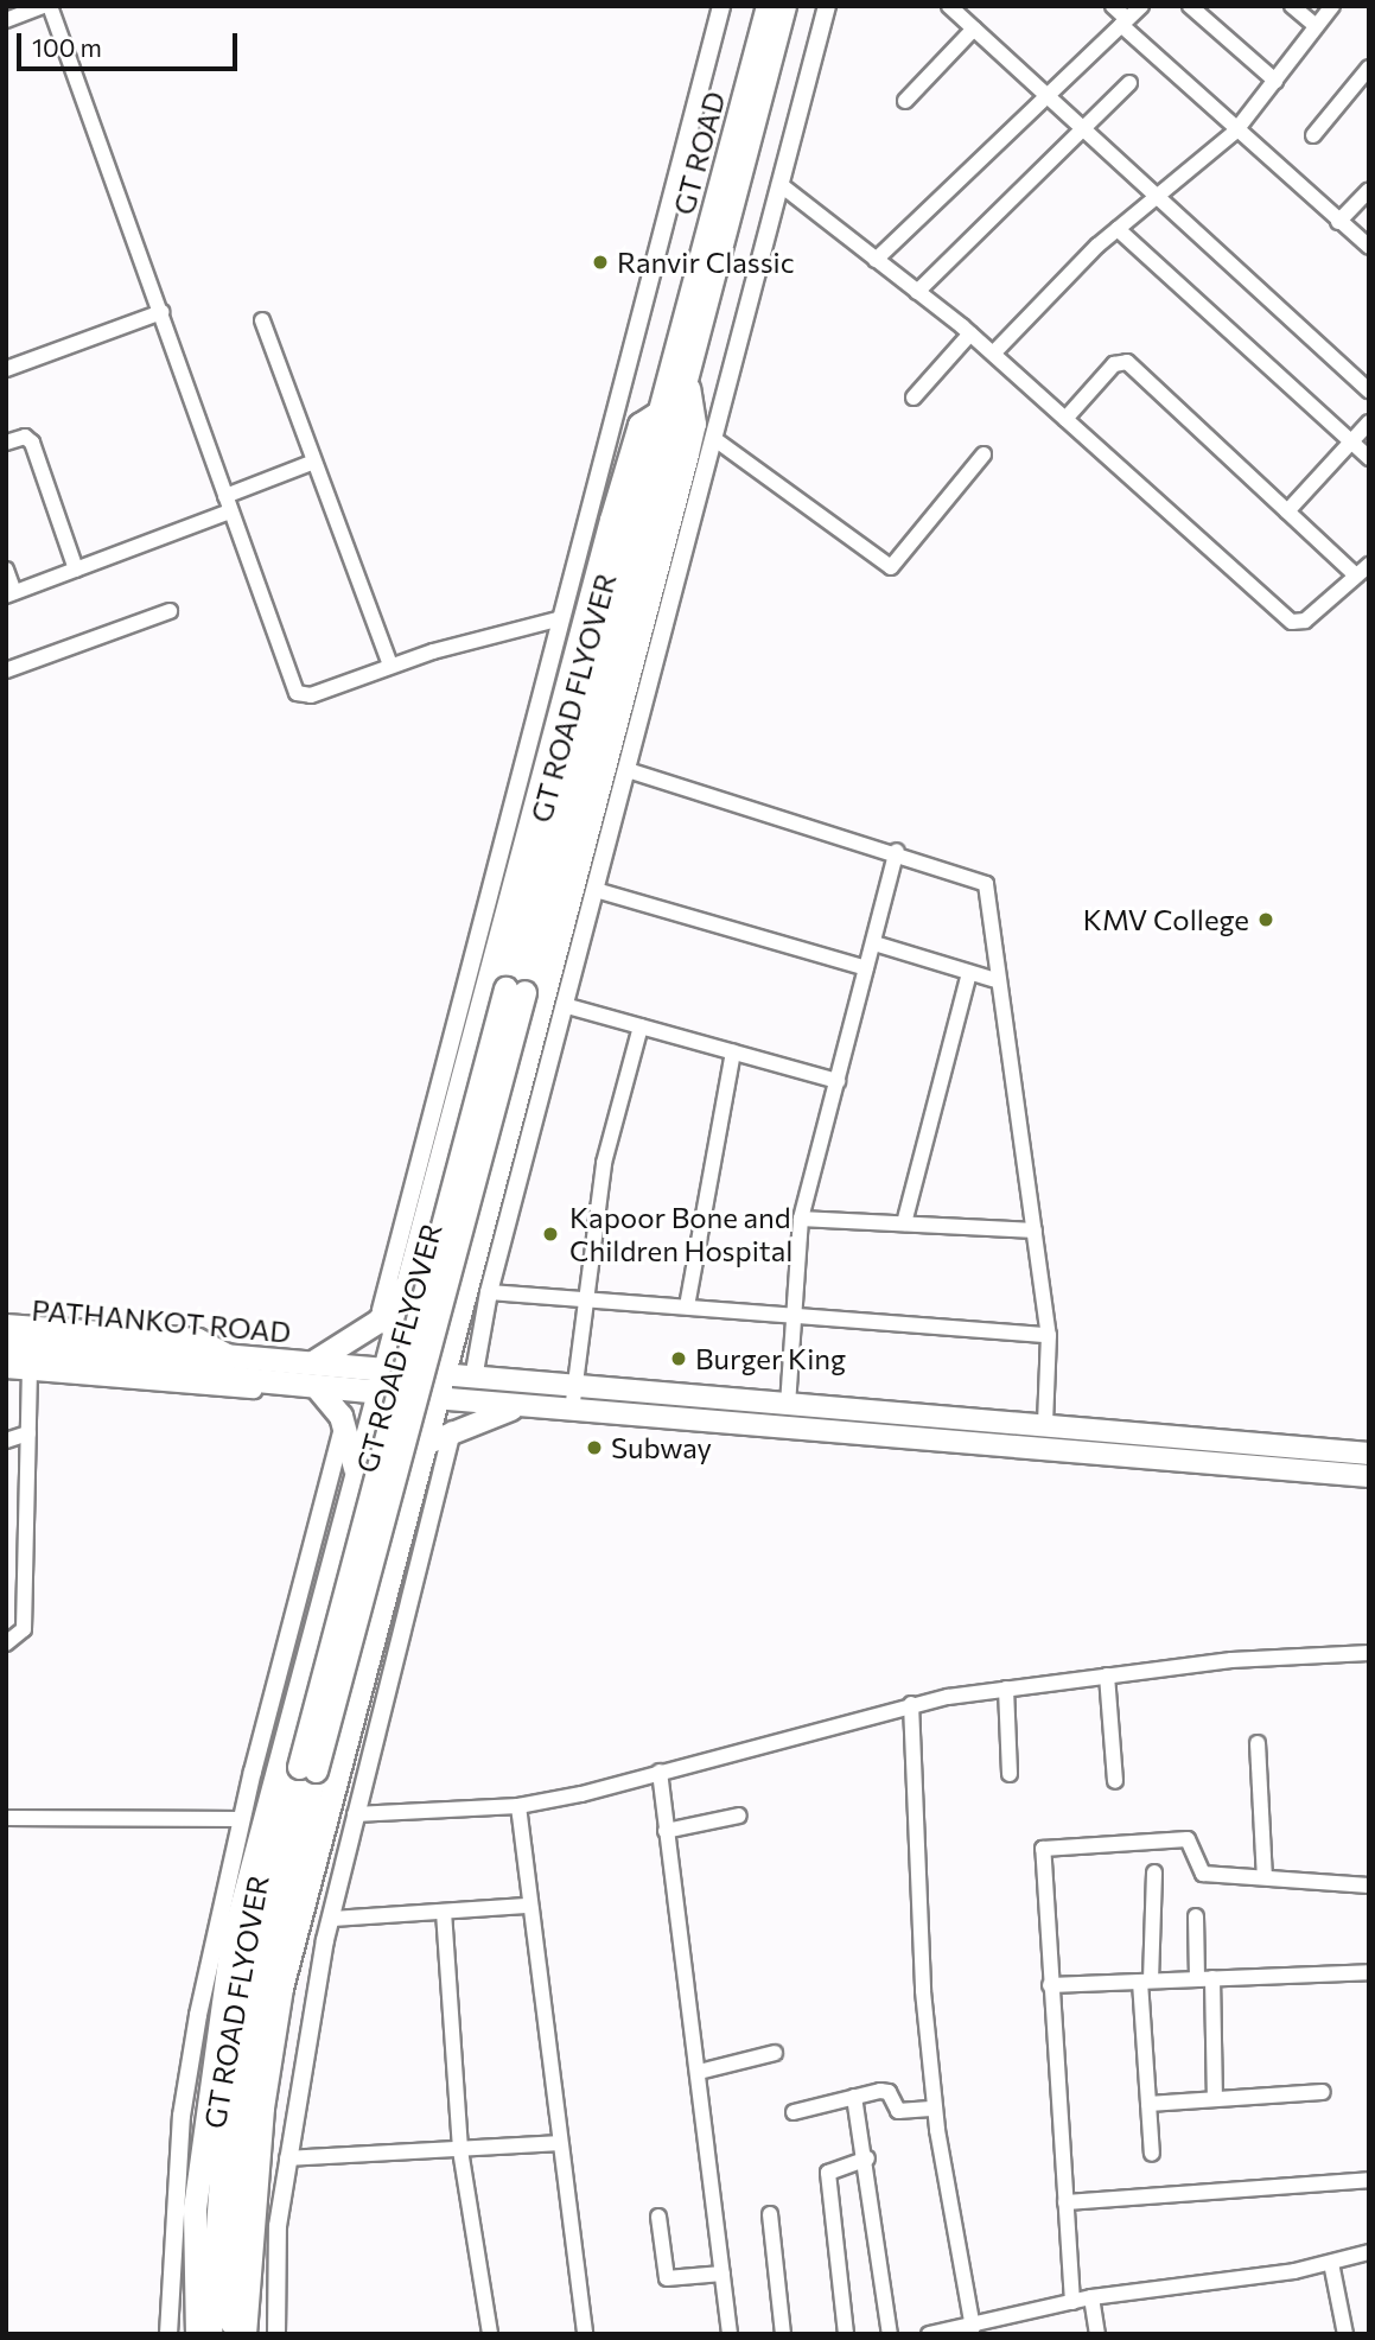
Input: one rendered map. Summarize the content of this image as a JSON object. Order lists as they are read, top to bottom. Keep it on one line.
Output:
{"streets":{"highway":["GT ROAD","GT ROAD FLYOVER","PATHANKOT ROAD"]},"crossings":[["GT ROAD","GT ROAD FLYOVER"]],"places":["Ranvir Classic","KMV College","Kapoor Bone and Children Hospital","Burger King","Subway"],"scale_bar":"100 m"}
